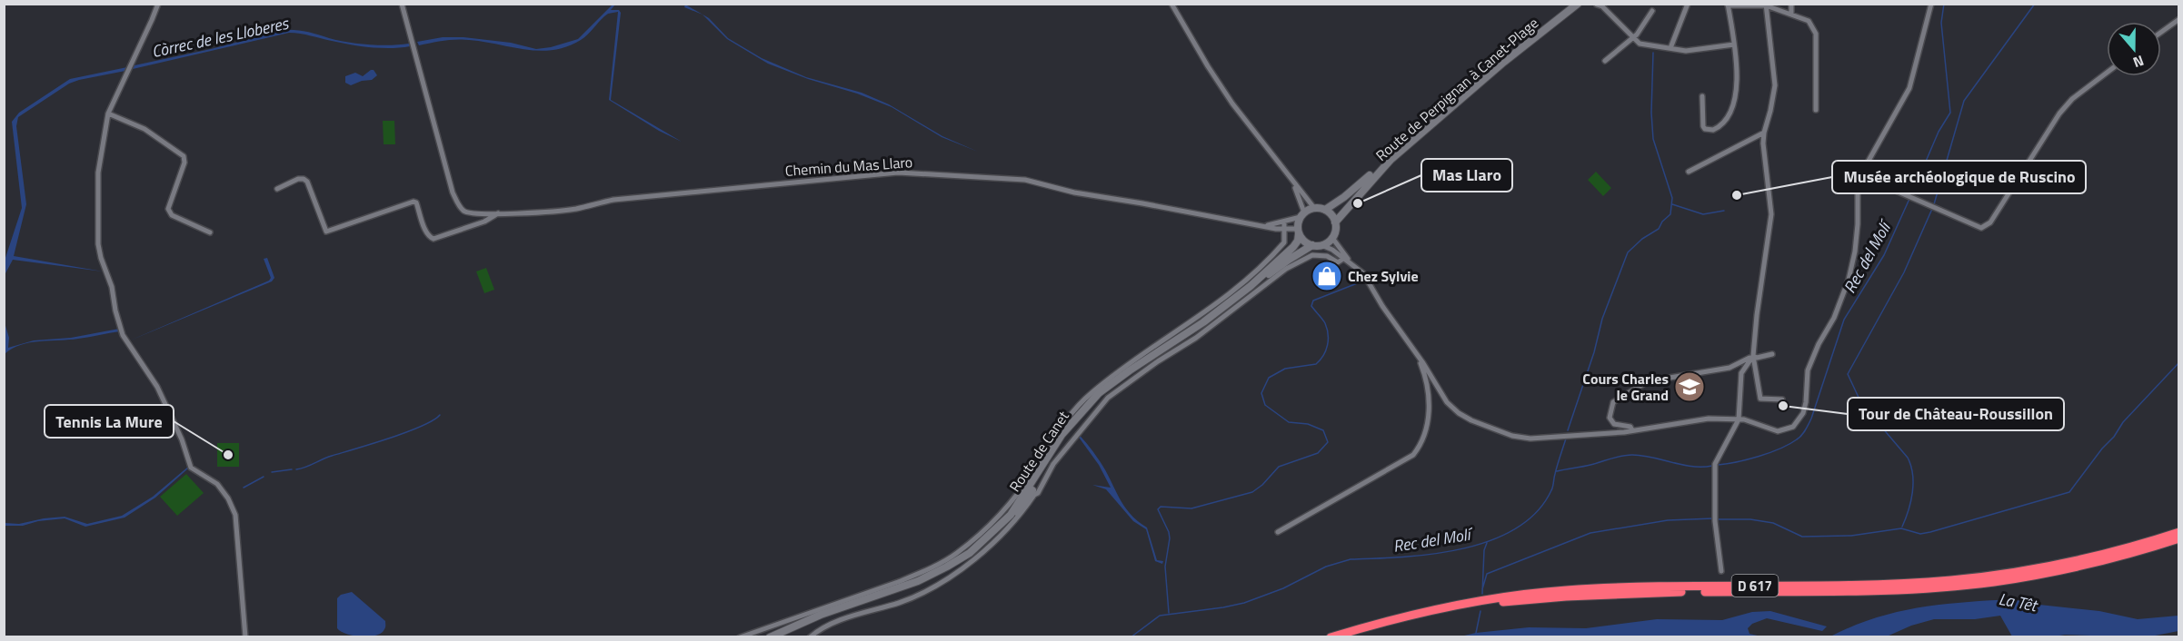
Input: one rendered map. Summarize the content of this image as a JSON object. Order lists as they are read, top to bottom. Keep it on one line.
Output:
{"streets":{"highway":["D 617"],"main road":["Route de Perpignan à Canet-Plage","Route de Canet"],"street":["Chemin du Mas Llaro"]},"crossings":[["Route de Perpignan à Canet-Plage","Route de Canet"]],"water":["Còrrec de les Lloberes","Rec del Molí","La Têt"],"places":{"other":["Musée archéologique de Ruscino","Mas Llaro","Tour de Château-Roussillon","Tennis La Mure"],"shop":["Chez Sylvie"],"school or university":["Cours Charles le Grand"]},"north":"bottom"}
